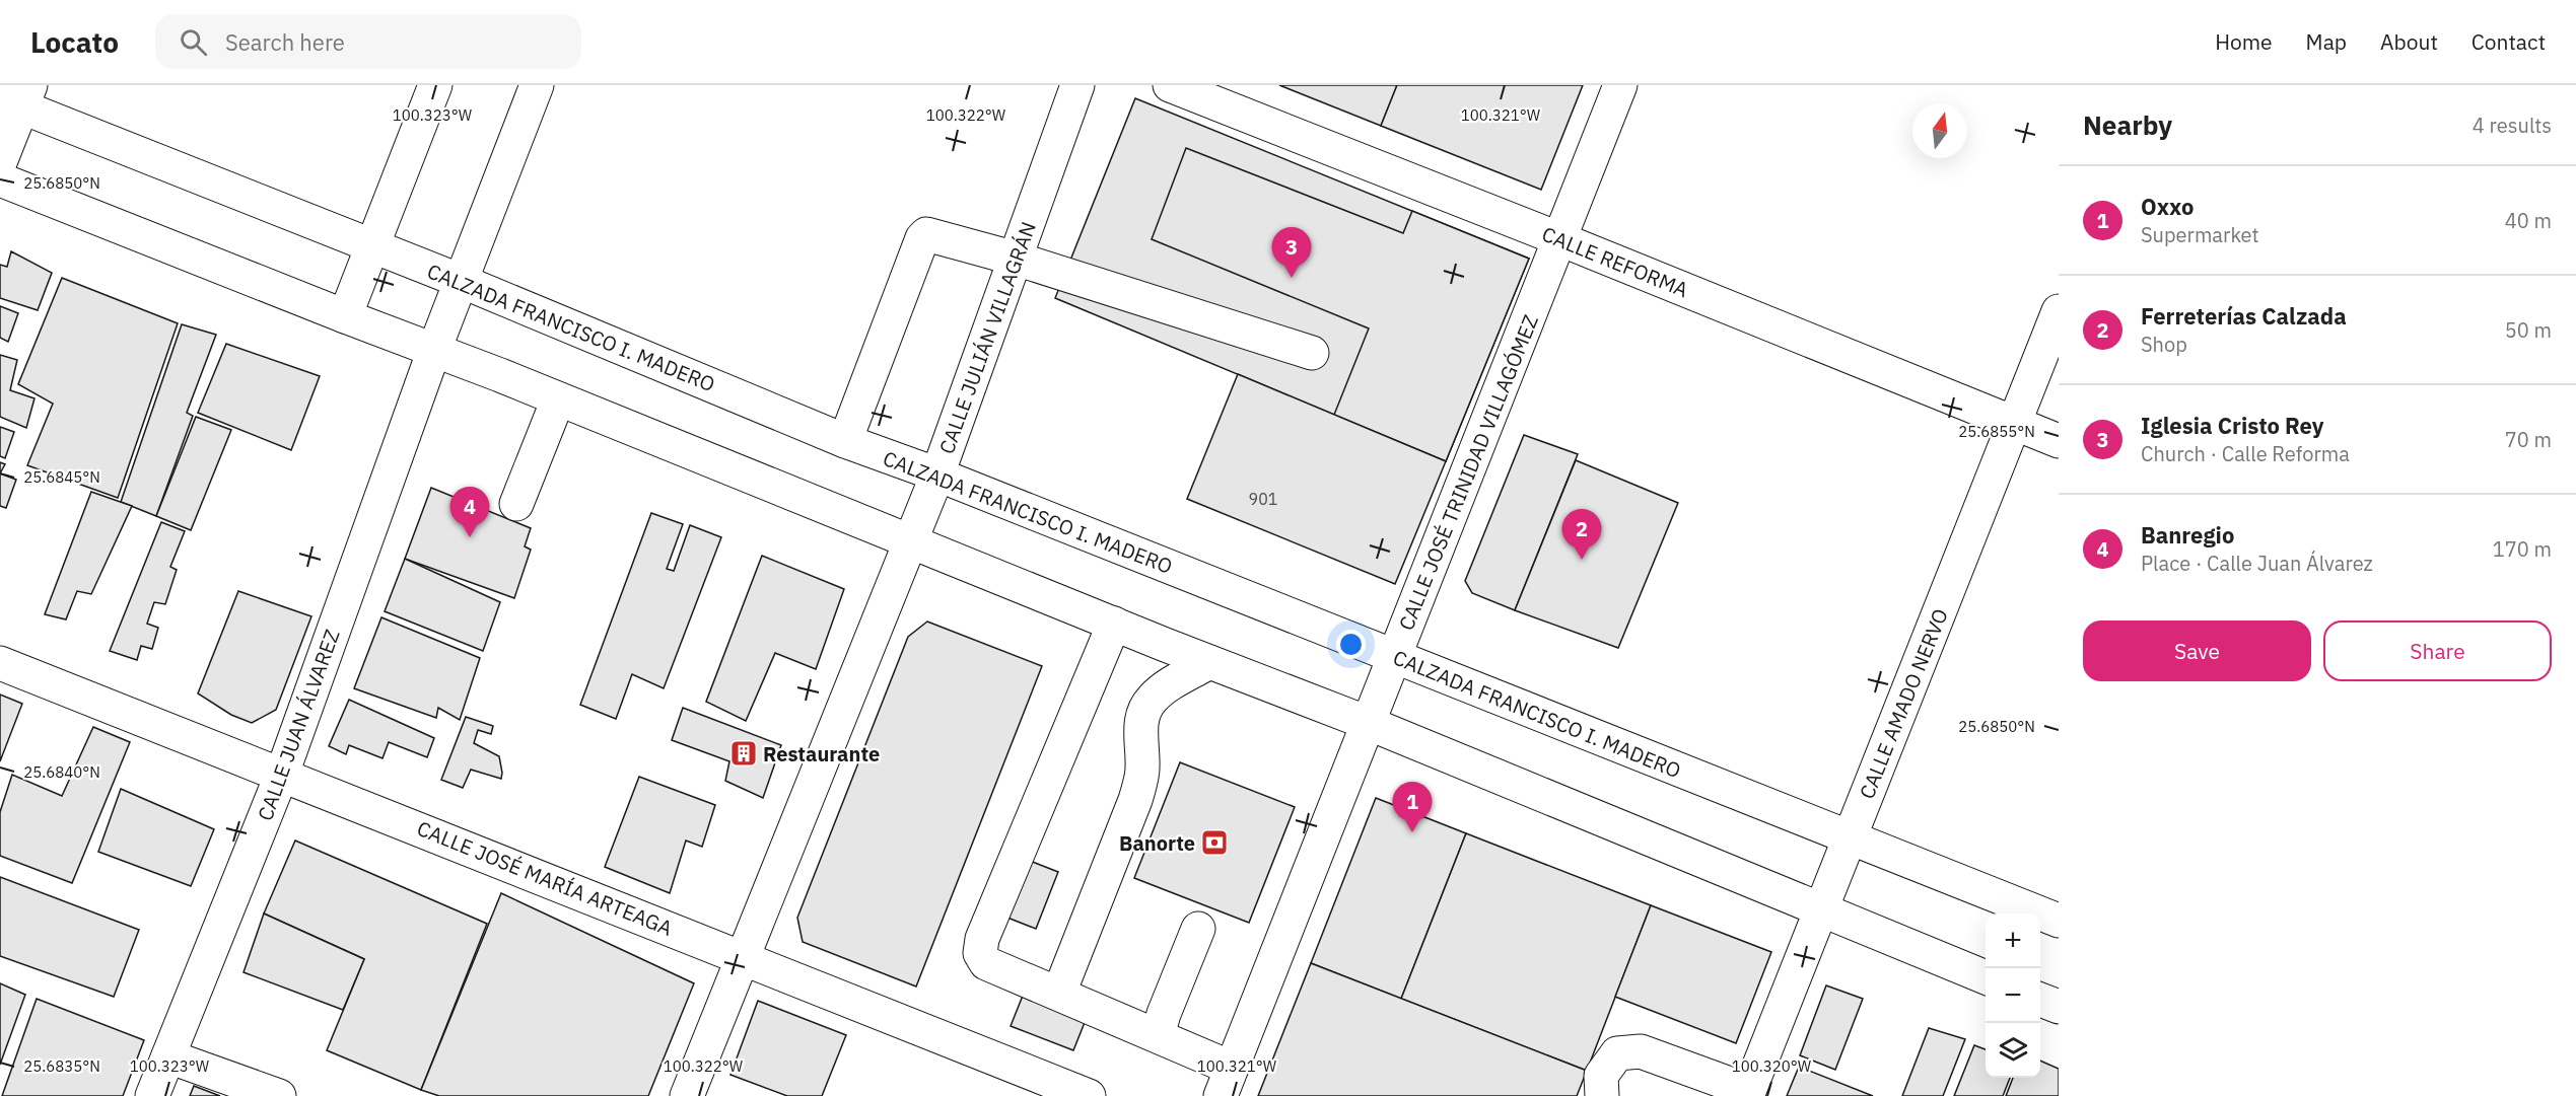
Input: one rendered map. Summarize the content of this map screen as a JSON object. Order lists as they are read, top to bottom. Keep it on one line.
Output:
{"streets":{"street":["CALLE REFORMA","CALZADA FRANCISCO I. MADERO","CALLE JULIÁN VILLAGRÁN","CALLE JOSÉ TRINIDAD VILLAGÓMEZ","CALLE AMADO NERVO","CALLE JUAN ÁLVAREZ","CALLE JOSÉ MARÍA ARTEAGA"]},"crossings":[["CALLE REFORMA","CALLE JOSÉ TRINIDAD VILLAGÓMEZ"],["CALLE REFORMA","CALLE AMADO NERVO"],["CALZADA FRANCISCO I. MADERO","CALLE JULIÁN VILLAGRÁN"],["CALZADA FRANCISCO I. MADERO","CALLE JOSÉ TRINIDAD VILLAGÓMEZ"],["CALZADA FRANCISCO I. MADERO","CALLE AMADO NERVO"],["CALZADA FRANCISCO I. MADERO","CALLE JUAN ÁLVAREZ"],["CALLE JULIÁN VILLAGRÁN","CALLE JOSÉ MARÍA ARTEAGA"],["CALLE JUAN ÁLVAREZ","CALLE JOSÉ MARÍA ARTEAGA"]],"places":{"building":["Restaurante"],"bank":["Banorte"]},"house_numbers":["901"],"north":"top","page":{"header":"Locato","search":"Search here","nav":["Home","Map","About","Contact"],"heading":["Nearby","4 results"],"list":[{"mark":"1","name":"Oxxo","note":"Supermarket","value":"40 m"},{"mark":"2","name":"Ferreterías Calzada","note":"Shop","value":"50 m"},{"mark":"3","name":"Iglesia Cristo Rey","note":"Church · Calle Reforma","value":"70 m"},{"mark":"4","name":"Banregio","note":"Place · Calle Juan Álvarez","value":"170 m"}],"pins":["3","4","2","1"],"buttons":["Save","Share"],"map_buttons":["+","−"]},"coordinates":["100.323°W","100.322°W","100.321°W","25.6850°N","25.6855°N","25.6845°N","25.6840°N","100.320°W","25.6835°N"]}
